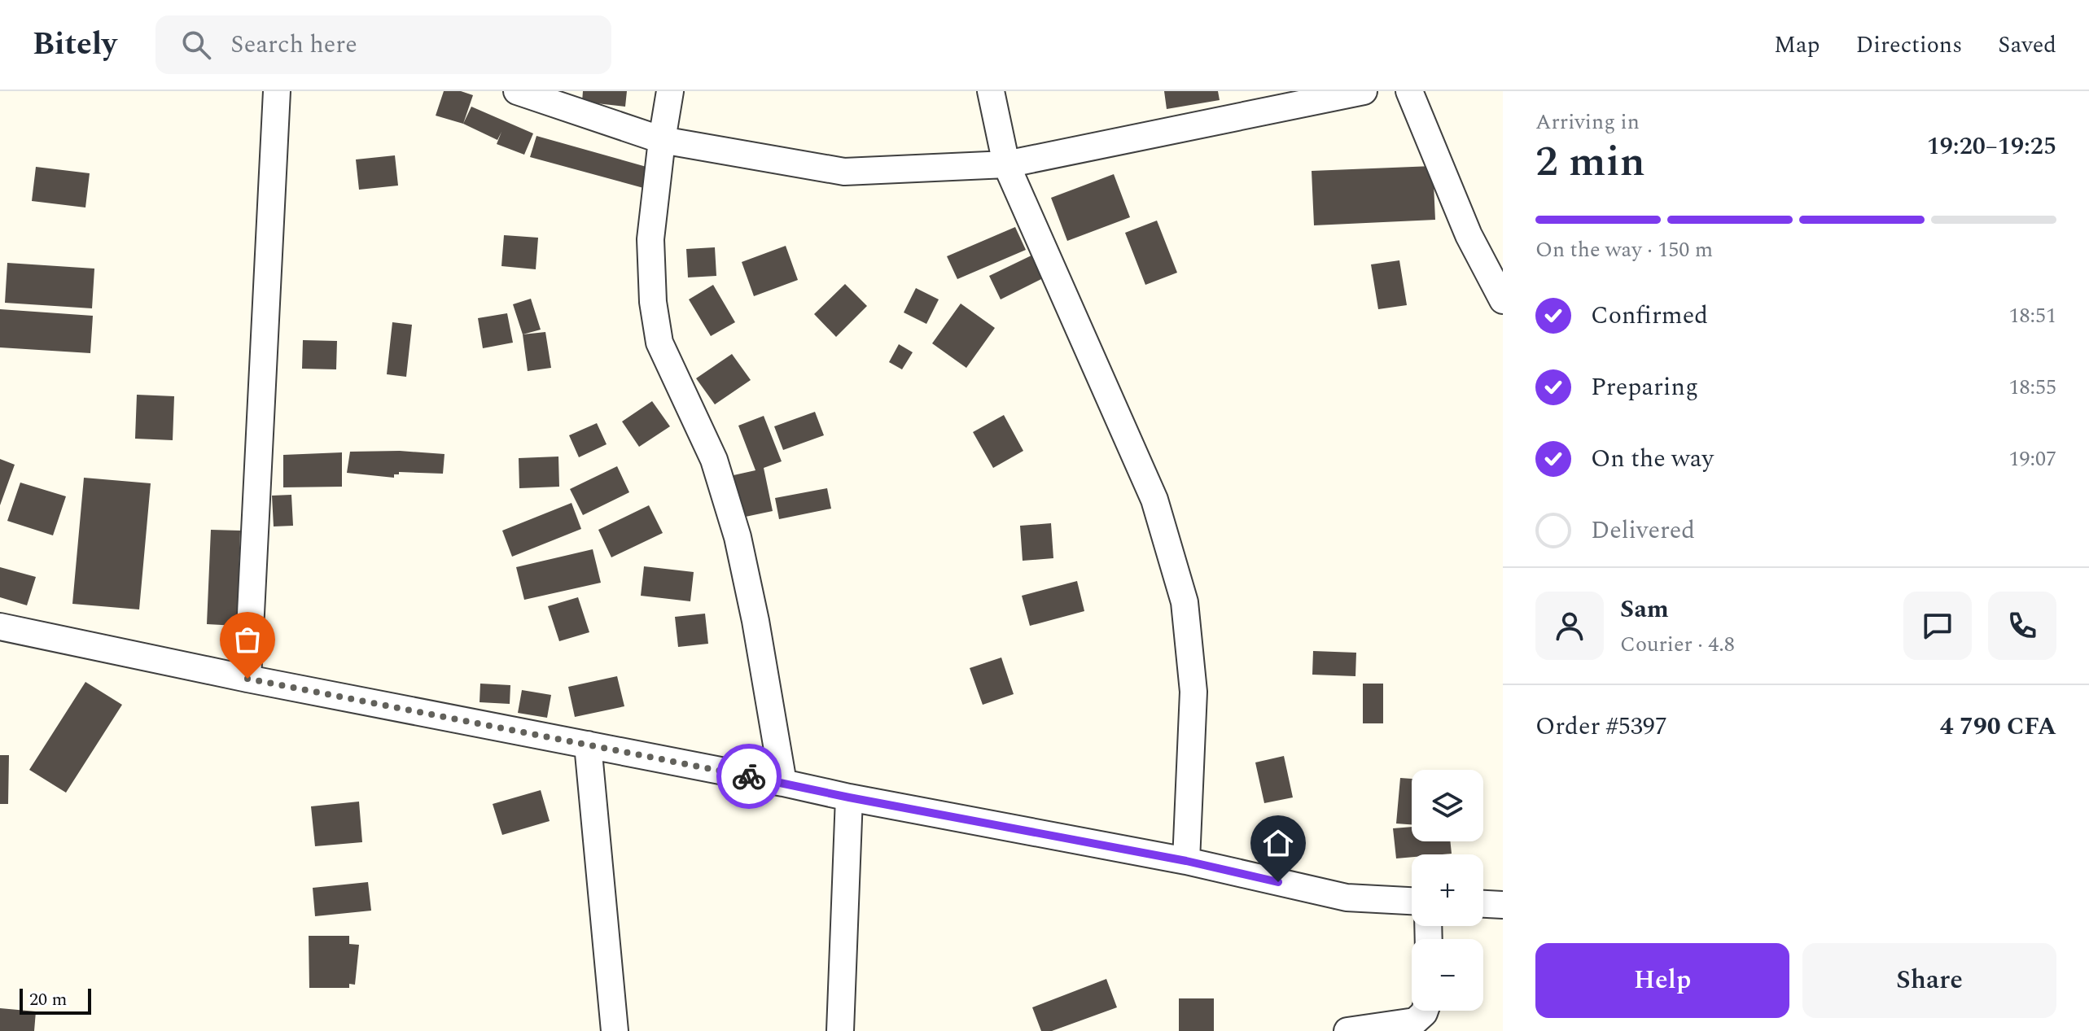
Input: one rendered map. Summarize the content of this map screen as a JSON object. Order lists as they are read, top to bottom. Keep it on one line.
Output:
{"scale_bar":"20 m","page":{"header":"Bitely","search":"Search here","nav":["Map","Directions","Saved"],"heading":["2 min","Arriving in","19:20–19:25"],"panel":["Sam","Courier · 4.8","Order #5397","4 790 CFA"],"bar":"On the way · 150 m","list":[["Confirmed","18:51"],["Preparing","18:55"],["On the way","19:07"],"Delivered"],"map_buttons":["+","−"],"buttons":["Help","Share"],"scale":"20 m"}}
